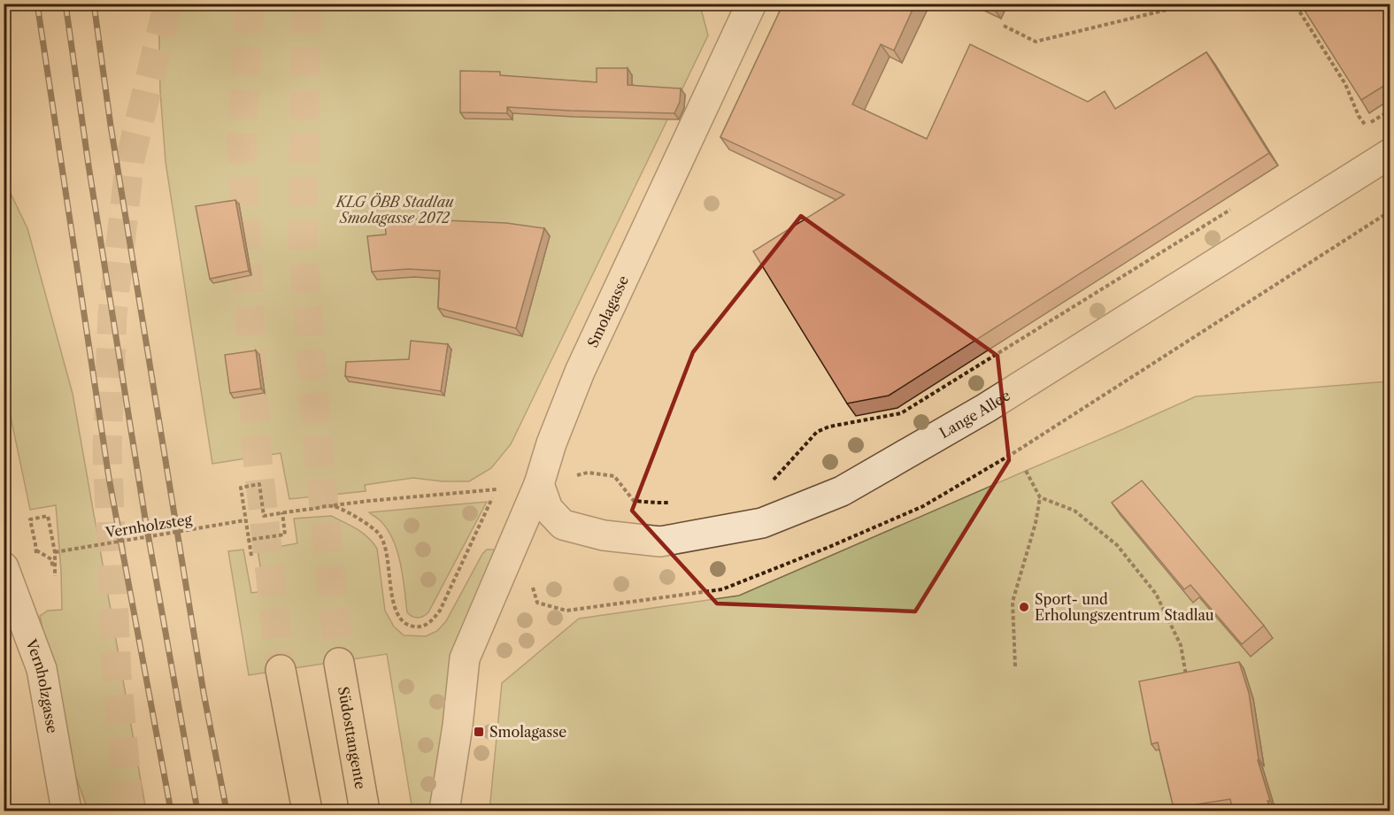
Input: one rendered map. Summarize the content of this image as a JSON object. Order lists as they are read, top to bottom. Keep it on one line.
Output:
{"streets":{"highway":["Südosttangente"],"street":["Smolagasse","Lange Allee","Vernholzgasse"],"path":["Vernholzsteg"]},"crossings":[["Smolagasse","Lange Allee"]],"parks":["KLG ÖBB Stadlau Smolagasse 2072"],"places":{"other":["Sport- und Erholungszentrum Stadlau"],"transit":["Smolagasse"]}}
